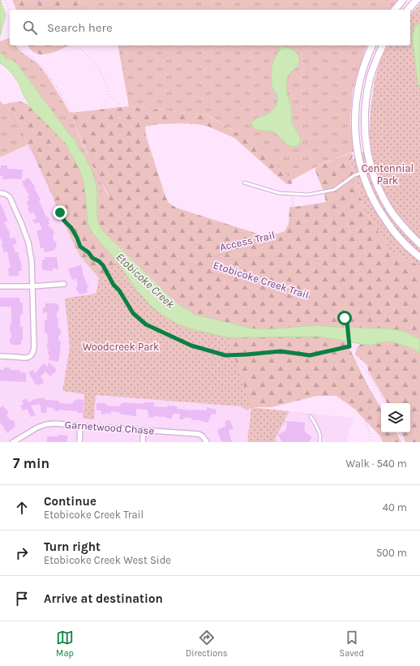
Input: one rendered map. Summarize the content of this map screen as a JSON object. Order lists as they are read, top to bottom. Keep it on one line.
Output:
{"streets":{"street":["Garnetwood Chase"],"path":["Access Trail","Etobicoke Creek Trail"]},"crossings":[["Access Trail","Etobicoke Creek Trail"]],"water":["Etobicoke Creek"],"parks":["Centennial Park","Woodcreek Park"],"page":{"search":"Search here","heading":["7 min","Walk · 540 m"],"list":[["Continue","Etobicoke Creek Trail","40 m"],["Turn right","Etobicoke Creek West Side","500 m"],"Arrive at destination"],"nav":["Map","Directions","Saved"]}}
